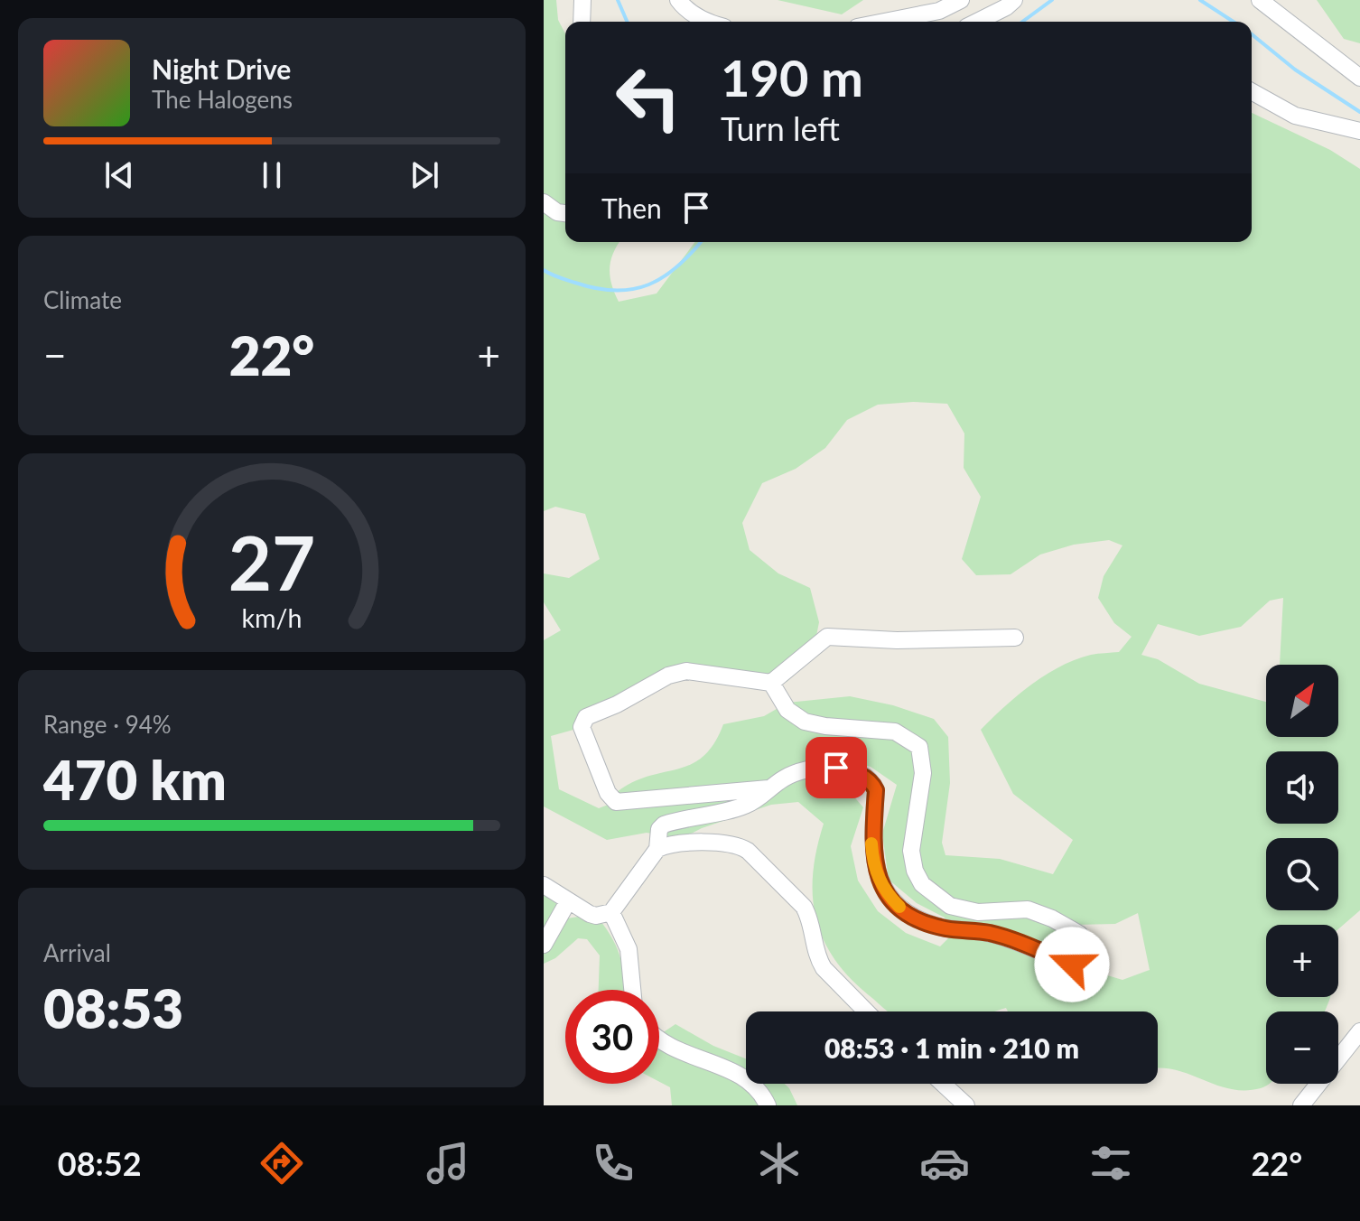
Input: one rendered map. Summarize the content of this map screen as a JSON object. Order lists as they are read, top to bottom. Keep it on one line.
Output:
{"north":"top right","page":{"turn":["190 m","Turn left"],"song":["Night Drive","The Halogens"],"then":"Then","tile":["Climate",["Range · 94%","470 km"],["Arrival","08:53"]],"heat":["−","22°","+"],"map_buttons":["+","−"],"limit":"30","trip":"08:53 · 1 min · 210 m","tabs":["08:52","22°"],"gauge":["27","km/h"]}}
